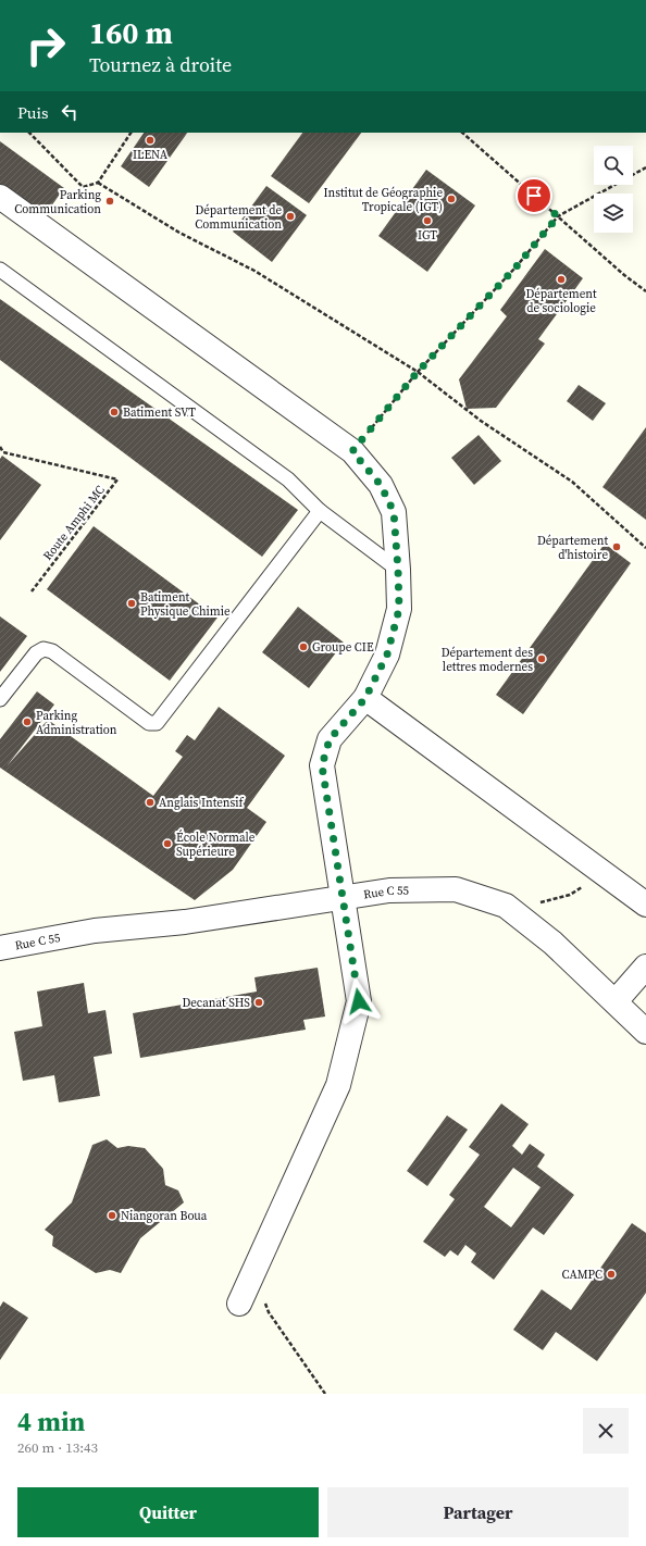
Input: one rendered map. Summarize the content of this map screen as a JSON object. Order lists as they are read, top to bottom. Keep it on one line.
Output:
{"streets":{"street":["Rue C 55"],"path":["Route Amphi MC"]},"places":["ILENA","Institut de Géographie Tropicale (IGT)","Parking Communication","Département de Communication","IGT","Département de sociologie","Batiment SVT","Département d'histoire","Batiment Physique Chimie","Groupe CIE","Département des lettres modernes","Parking Administration","Anglais Intensif","École Normale Supérieure","Decanat SHS","Niangoran Boua","CAMPC"],"page":{"turn":["160 m","Tournez à droite"],"then":"Puis","heading":["4 min","260 m · 13:43"],"buttons":["Quitter","Partager"]}}
